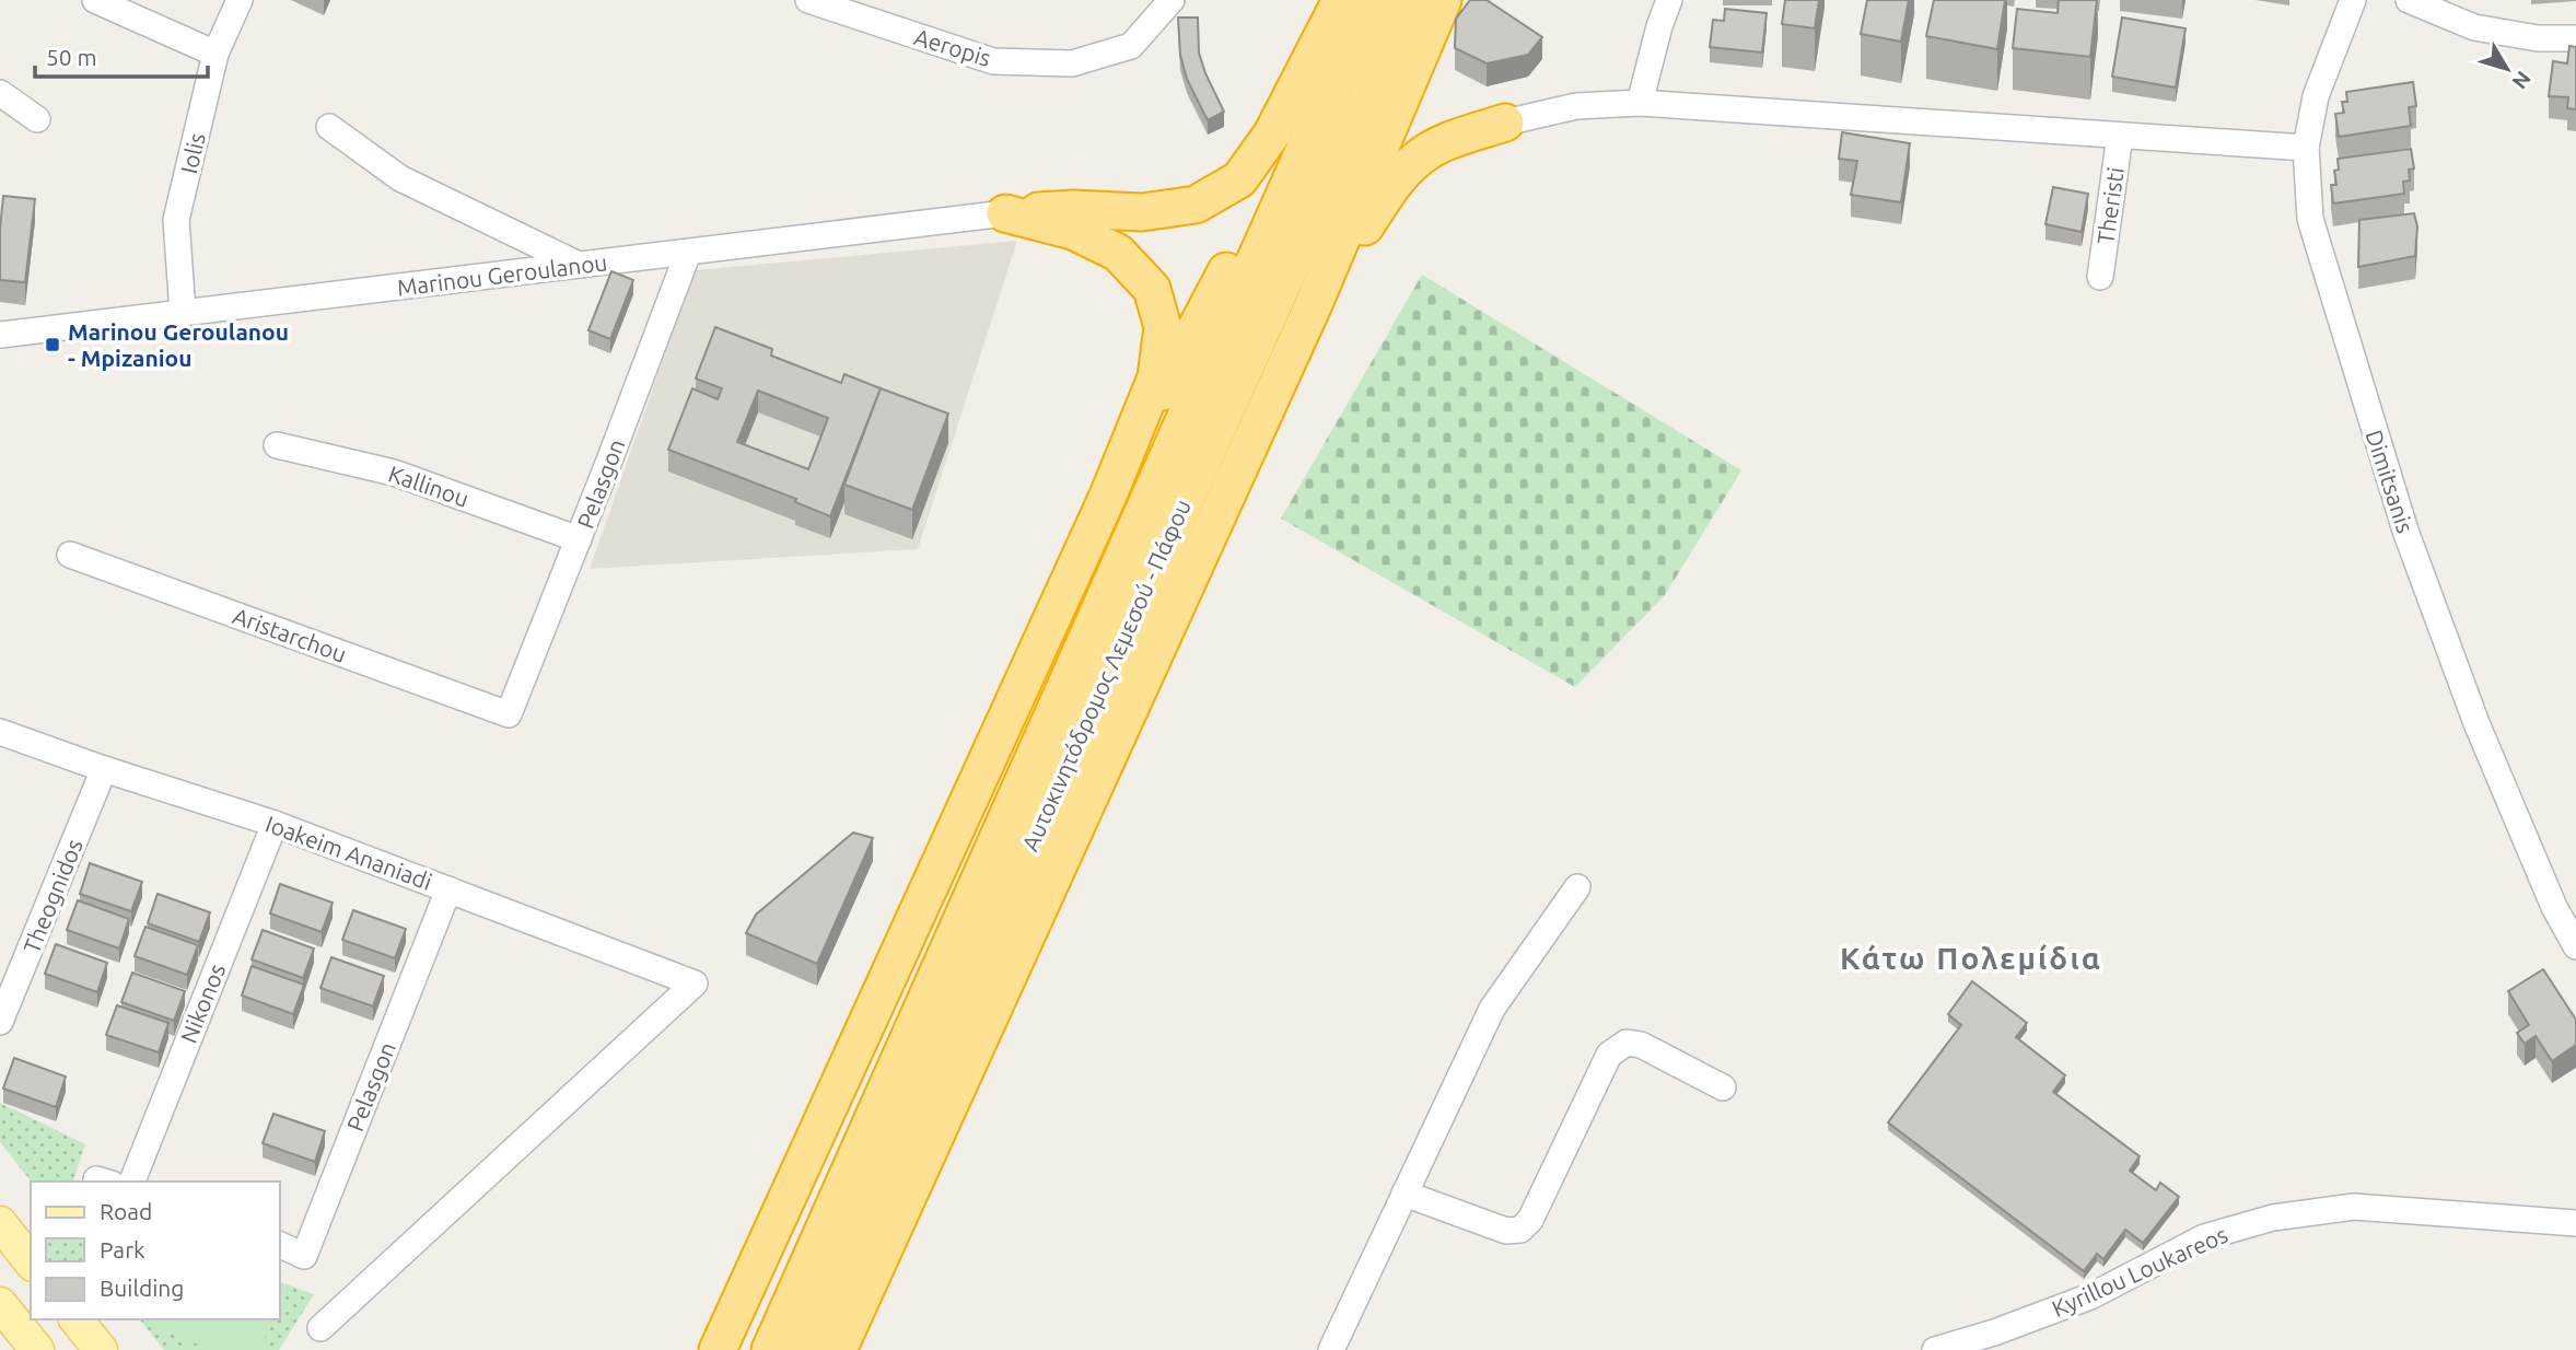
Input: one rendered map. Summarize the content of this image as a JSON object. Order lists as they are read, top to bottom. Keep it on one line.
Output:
{"streets":{"highway":["Αυτοκινητόδρομος Λεμεσού - Πάφου"],"street":["Aeropis","Iolis","Theristi","Marinou Geroulanou","Dimitsanis","Pelasgon","Kallinou","Aristarchou","Ioakeim Ananiadi","Theognidos","Nikonos","Kyrillou Loukareos"]},"crossings":[["Iolis","Marinou Geroulanou"],["Marinou Geroulanou","Pelasgon"],["Pelasgon","Kallinou"],["Pelasgon","Aristarchou"],["Pelasgon","Ioakeim Ananiadi"],["Ioakeim Ananiadi","Theognidos"],["Ioakeim Ananiadi","Nikonos"]],"districts":["Κάτω Πολεμίδια"],"places":{"transit":["Marinou Geroulanou - Mpizaniou"]},"legend":["Road","Park","Building"],"scale_bar":"50 m","north":"bottom right"}
